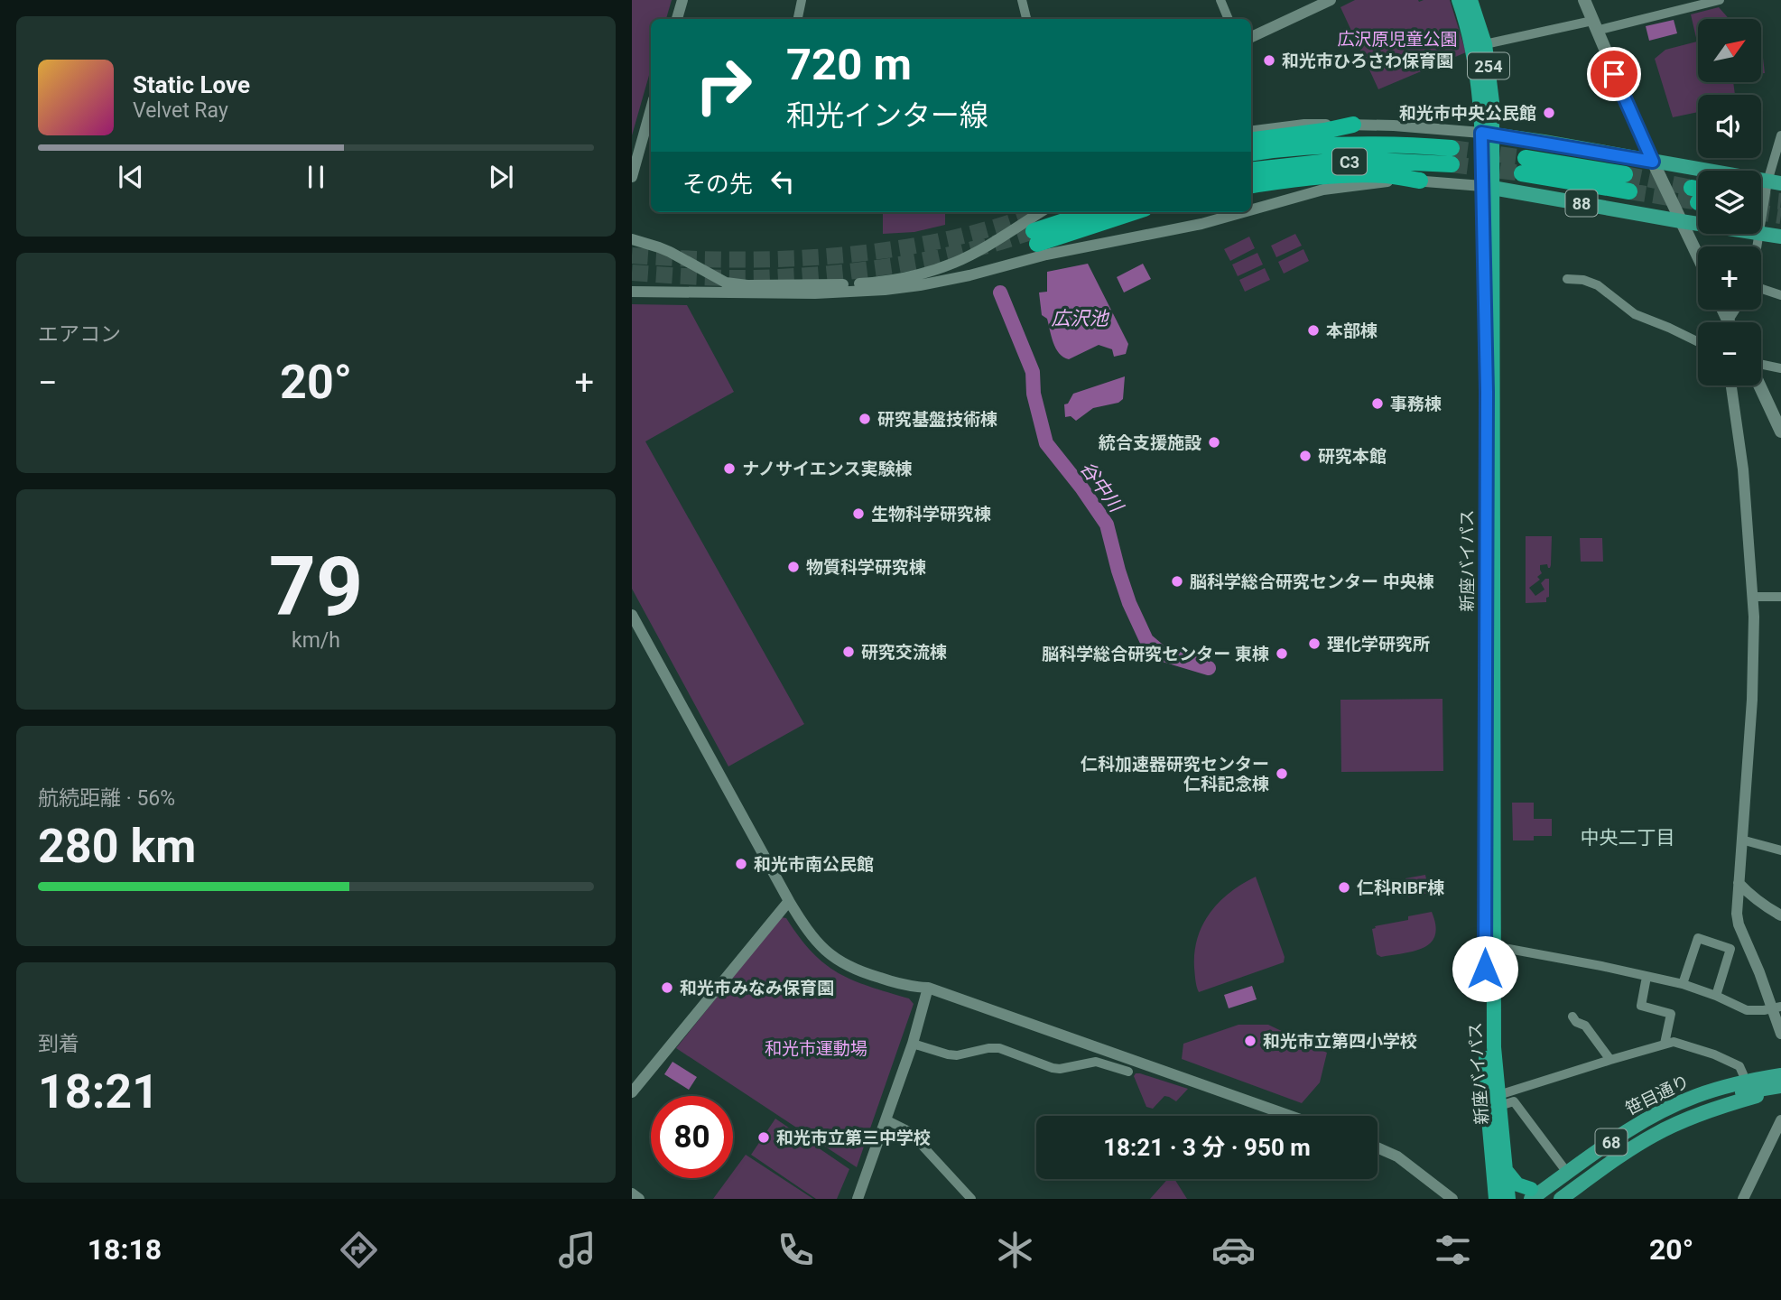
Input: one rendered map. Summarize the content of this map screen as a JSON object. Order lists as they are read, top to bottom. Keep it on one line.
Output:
{"streets":{"highway":["254","C3","新座バイパス"],"main road":["88","笹目通り","68"]},"crossings":[["88","新座バイパス"]],"districts":["中央二丁目"],"water":["広沢池","谷中川"],"parks":["広沢原児童公園","和光市運動場"],"places":["和光市ひろさわ保育園","和光市中央公民館","本部棟","事務棟","研究基盤技術棟","統合支援施設","研究本館","ナノサイエンス実験棟","生物科学研究棟","物質科学研究棟","脳科学総合研究センター 中央棟","理化学研究所","研究交流棟","脳科学総合研究センター 東棟","仁科加速器研究センター 仁科記念棟","和光市南公民館","仁科RIBF棟","和光市みなみ保育園","和光市立第四小学校","和光市立第三中学校"],"north":"top right","page":{"map_buttons":["+","−"],"turn":["720 m","和光インター線"],"song":["Static Love","Velvet Ray"],"then":"その先","tile":["エアコン",["79","km/h"],["航続距離 · 56%","280 km"],["到着","18:21"]],"heat":["−","20°","+"],"limit":"80","trip":"18:21 · 3 分 · 950 m","tabs":["18:18","20°"]}}
